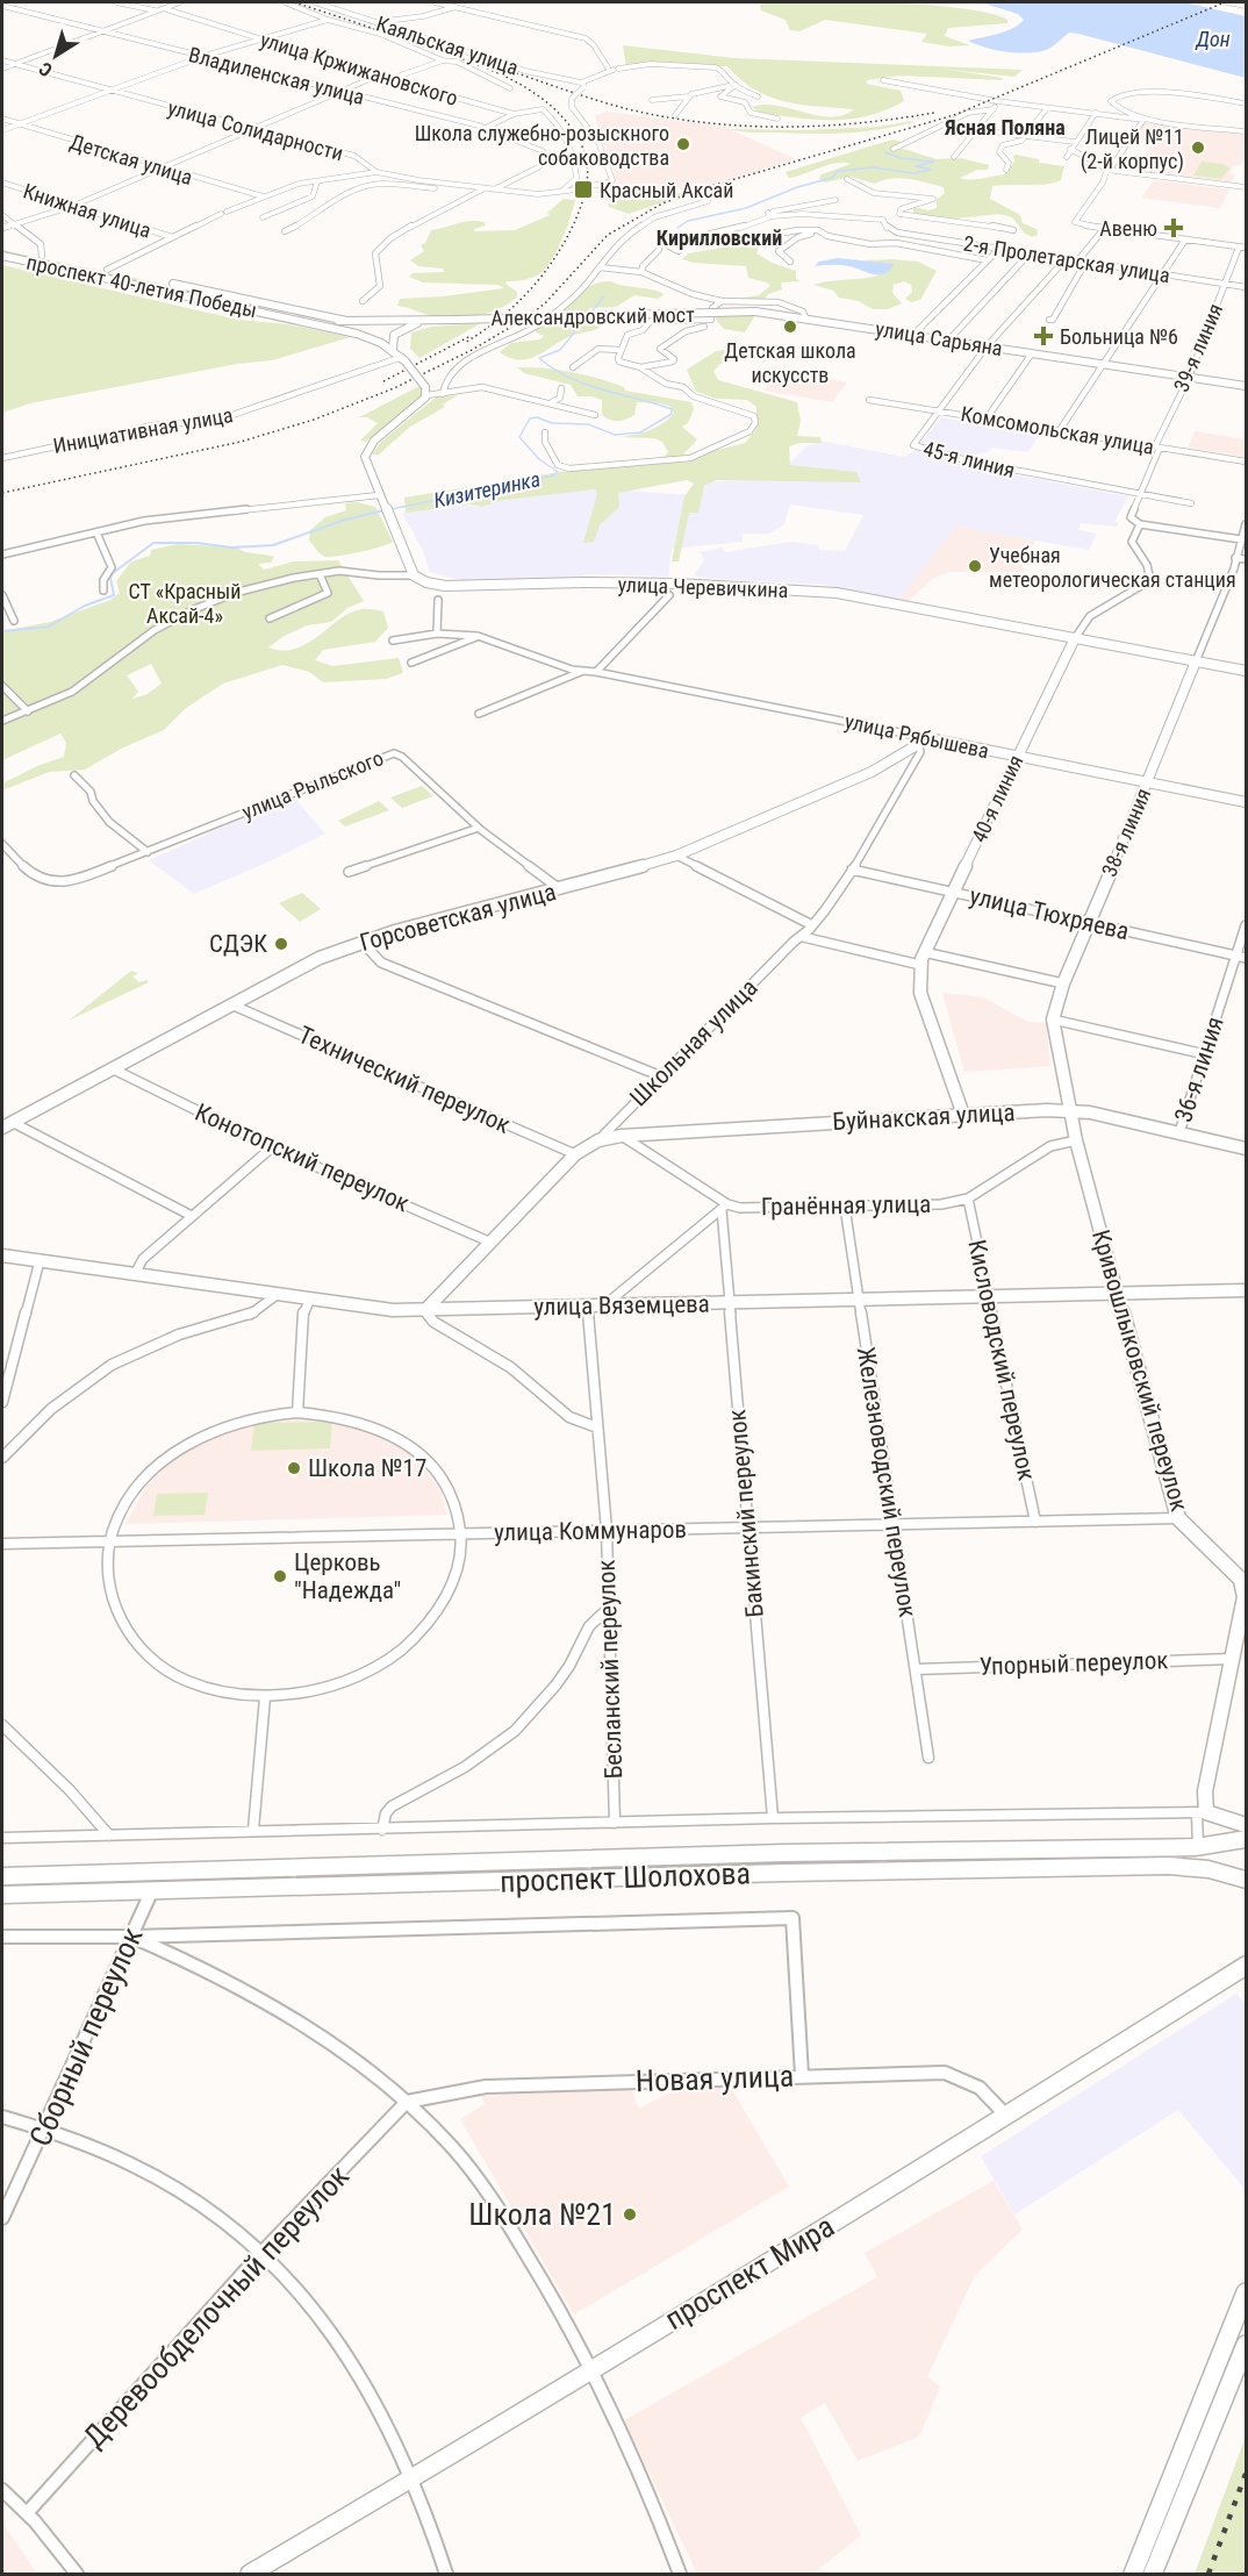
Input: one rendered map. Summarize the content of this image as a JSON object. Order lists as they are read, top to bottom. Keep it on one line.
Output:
{"streets":{"main road":["проспект Шолохова"],"street":["Каяльская улица","улица Кржижановского","Владиленская улица","улица Солидарности","Детская улица","Книжная улица","2-я Пролетарская улица","проспект 40-летия Победы","Александровский мост","улица Сарьяна","39-я линия","Инициативная улица","Комсомольская улица","45-я линия","улица Черевичкина","улица Рябышева","улица Рыльского","40-я линия","38-я линия","улица Тюхряева","Горсоветская улица","Школьная улица","36-я линия","Технический переулок","Буйнакская улица","Конотопский переулок","Гранённая улица","улица Вяземцева","Кисловодский переулок","Кривошлыковский переулок","Железноводский переулок","Бакинский переулок","улица Коммунаров","Упорный переулок","Бесланский переулок","Сборный переулок","Новая улица","проспект Мира","Деревообделочный переулок"]},"crossings":[["Каяльская улица","улица Солидарности"],["Владиленская улица","улица Солидарности"],["2-я Пролетарская улица","39-я линия"],["2-я Пролетарская улица","45-я линия"],["проспект 40-летия Победы","Александровский мост"],["проспект 40-летия Победы","Инициативная улица"],["Александровский мост","улица Сарьяна"],["улица Сарьяна","39-я линия"],["улица Сарьяна","45-я линия"],["39-я линия","Комсомольская улица"],["39-я линия","45-я линия"],["39-я линия","40-я линия"],["Комсомольская улица","45-я линия"],["улица Черевичкина","40-я линия"],["улица Черевичкина","38-я линия"],["улица Рябышева","40-я линия"],["улица Рябышева","38-я линия"],["улица Рябышева","Горсоветская улица"],["улица Рябышева","Школьная улица"],["улица Рыльского","Горсоветская улица"],["40-я линия","улица Тюхряева"],["40-я линия","Буйнакская улица"],["38-я линия","улица Тюхряева"],["38-я линия","Буйнакская улица"],["38-я линия","Кривошлыковский переулок"],["улица Тюхряева","Школьная улица"],["улица Тюхряева","36-я линия"],["Горсоветская улица","Школьная улица"],["Горсоветская улица","Технический переулок"],["Горсоветская улица","Конотопский переулок"],["Школьная улица","Технический переулок"],["Школьная улица","Буйнакская улица"],["Школьная улица","Конотопский переулок"],["Школьная улица","улица Вяземцева"],["36-я линия","Буйнакская улица"],["Буйнакская улица","Гранённая улица"],["Буйнакская улица","Кривошлыковский переулок"],["Гранённая улица","Кисловодский переулок"],["Гранённая улица","Кривошлыковский переулок"],["Гранённая улица","Железноводский переулок"],["Гранённая улица","Бакинский переулок"],["улица Вяземцева","Кисловодский переулок"],["улица Вяземцева","Кривошлыковский переулок"],["улица Вяземцева","Железноводский переулок"],["улица Вяземцева","Бакинский переулок"],["улица Вяземцева","Бесланский переулок"],["Кисловодский переулок","улица Коммунаров"],["Кривошлыковский переулок","улица Коммунаров"],["Кривошлыковский переулок","Упорный переулок"],["Железноводский переулок","улица Коммунаров"],["Железноводский переулок","Упорный переулок"],["Бакинский переулок","улица Коммунаров"],["улица Коммунаров","Бесланский переулок"],["проспект Шолохова","Сборный переулок"],["Новая улица","проспект Мира"],["Новая улица","Деревообделочный переулок"]],"districts":["Ясная Поляна","Кирилловский"],"water":["Дон","Кизитеринка"],"parks":["СТ «Красный Аксай-4»"],"places":{"other":["Школа служебно-розыскного собаководства","Лицей №11 (2-й корпус)","Детская школа искусств","Учебная метеорологическая станция","СДЭК","Школа №17","Церковь \"Надежда\"","Школа №21"],"transit":["Красный Аксай"],"health":["Авеню","Больница №6"]},"north":"bottom left"}
